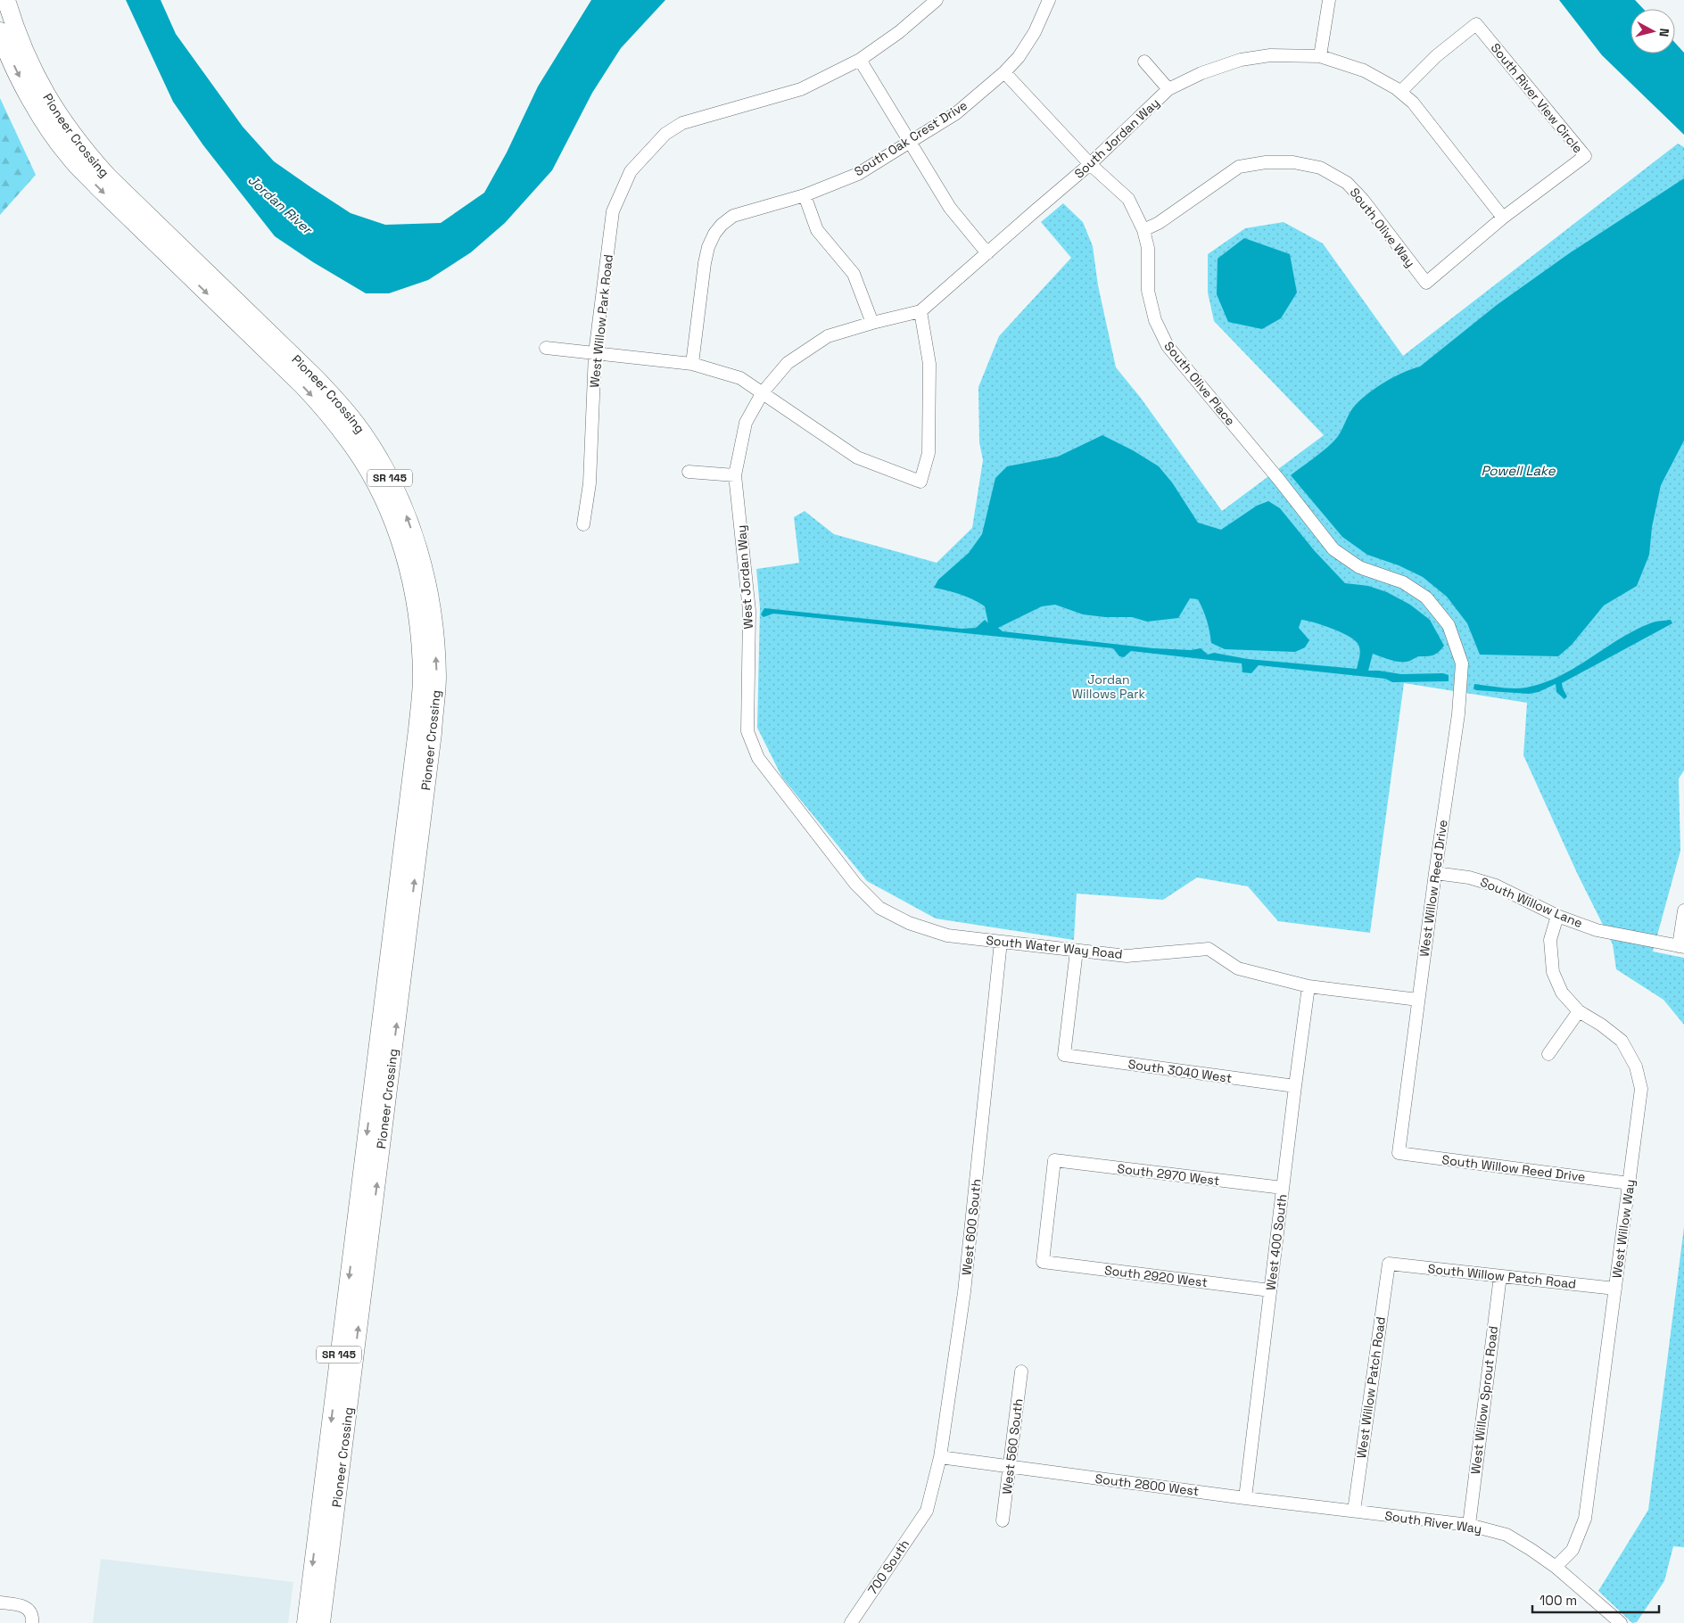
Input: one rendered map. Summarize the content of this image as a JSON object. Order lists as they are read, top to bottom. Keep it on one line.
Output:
{"streets":{"highway":["Pioneer Crossing","SR 145"],"street":["South River View Circle","South Oak Crest Drive","South Jordan Way","South Olive Way","West Willow Park Road","South Olive Place","West Jordan Way","West Willow Reed Drive","South Willow Lane","South Water Way Road","South 3040 West","South Willow Reed Drive","South 2970 West","West 600 South","West Willow Way","West 400 South","South 2920 West","South Willow Patch Road","West Willow Patch Road","West Willow Sprout Road","West 560 South","South 2800 West","South River Way","700 South"]},"crossings":[["South River View Circle","South Jordan Way"],["South River View Circle","South Olive Way"],["South Oak Crest Drive","South Olive Place"],["South Jordan Way","South Olive Place"],["South Jordan Way","West Jordan Way"],["South Olive Way","South Olive Place"],["South Olive Place","West Willow Reed Drive"],["West Jordan Way","South Water Way Road"],["West Willow Reed Drive","South Willow Lane"],["West Willow Reed Drive","South Water Way Road"],["West Willow Reed Drive","South Willow Reed Drive"],["South Willow Lane","West Willow Way"],["South Water Way Road","South 3040 West"],["South Water Way Road","West 600 South"],["South Water Way Road","West 400 South"],["South 3040 West","West 400 South"],["South Willow Reed Drive","West Willow Way"],["South 2970 West","West 400 South"],["South 2970 West","South 2920 West"],["West 600 South","South 2800 West"],["West 600 South","700 South"],["West Willow Way","South Willow Patch Road"],["West Willow Way","South River Way"],["West 400 South","South 2920 West"],["West 400 South","South 2800 West"],["South Willow Patch Road","West Willow Patch Road"],["South Willow Patch Road","West Willow Sprout Road"],["West Willow Patch Road","South 2800 West"],["West Willow Patch Road","South River Way"],["West Willow Sprout Road","South River Way"],["West 560 South","South 2800 West"],["South 2800 West","South River Way"]],"water":["Jordan River","Powell Lake"],"parks":["Jordan Willows Park"],"scale_bar":"100 m","north":"right"}
